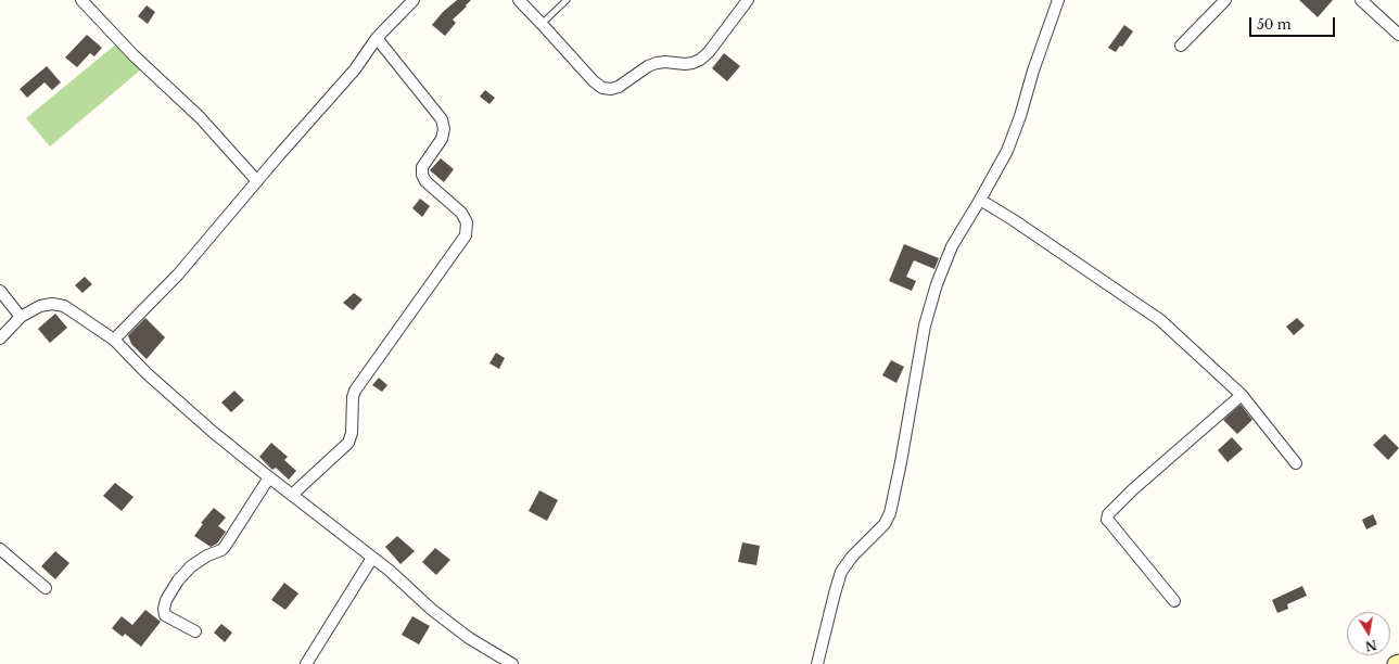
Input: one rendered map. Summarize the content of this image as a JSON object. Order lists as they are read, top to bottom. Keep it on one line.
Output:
{"scale_bar":"50 m","north":"bottom"}
